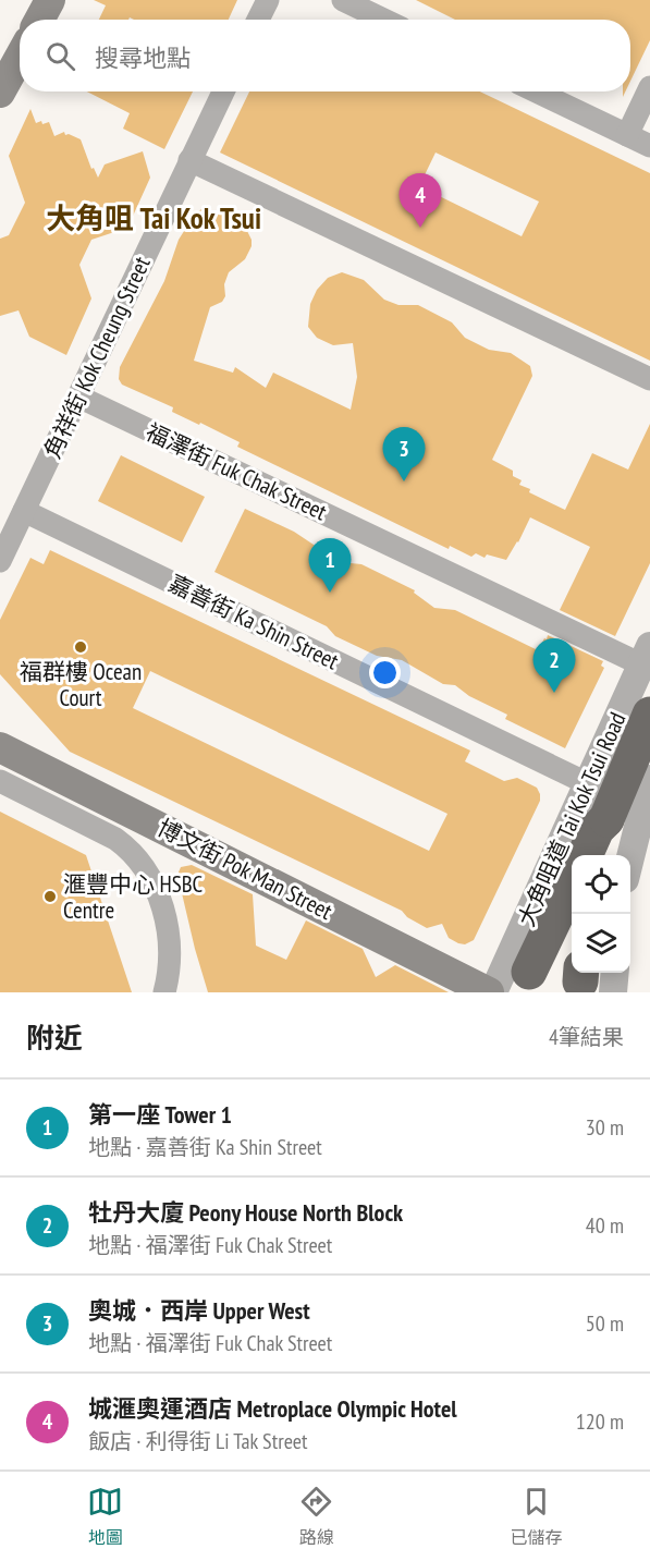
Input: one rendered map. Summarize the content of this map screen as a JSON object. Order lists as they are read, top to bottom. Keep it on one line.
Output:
{"streets":{"main road":["博文街 Pok Man Street"],"street":["角祥街 Kok Cheung Street","福澤街 Fuk Chak Street","嘉善街 Ka Shin Street","大角咀道 Tai Kok Tsui Road"]},"crossings":[["角祥街 Kok Cheung Street","福澤街 Fuk Chak Street"],["角祥街 Kok Cheung Street","嘉善街 Ka Shin Street"],["福澤街 Fuk Chak Street","大角咀道 Tai Kok Tsui Road"],["嘉善街 Ka Shin Street","大角咀道 Tai Kok Tsui Road"],["大角咀道 Tai Kok Tsui Road","博文街 Pok Man Street"]],"districts":["大角咀 Tai Kok Tsui"],"places":["福群樓 Ocean Court","滙豐中心 HSBC Centre"],"page":{"search":"搜尋地點","pins":["4","3","1","2"],"heading":["附近","4筆結果"],"list":[{"mark":"1","name":"第一座 Tower 1","note":"地點 · 嘉善街 Ka Shin Street","value":"30 m"},{"mark":"2","name":"牡丹大廈 Peony House North Block","note":"地點 · 福澤街 Fuk Chak Street","value":"40 m"},{"mark":"3","name":"奧城．西岸 Upper West","note":"地點 · 福澤街 Fuk Chak Street","value":"50 m"},{"mark":"4","name":"城滙奧運酒店 Metroplace Olympic Hotel","note":"飯店 · 利得街 Li Tak Street","value":"120 m"}],"nav":["地圖","路線","已儲存"]}}
